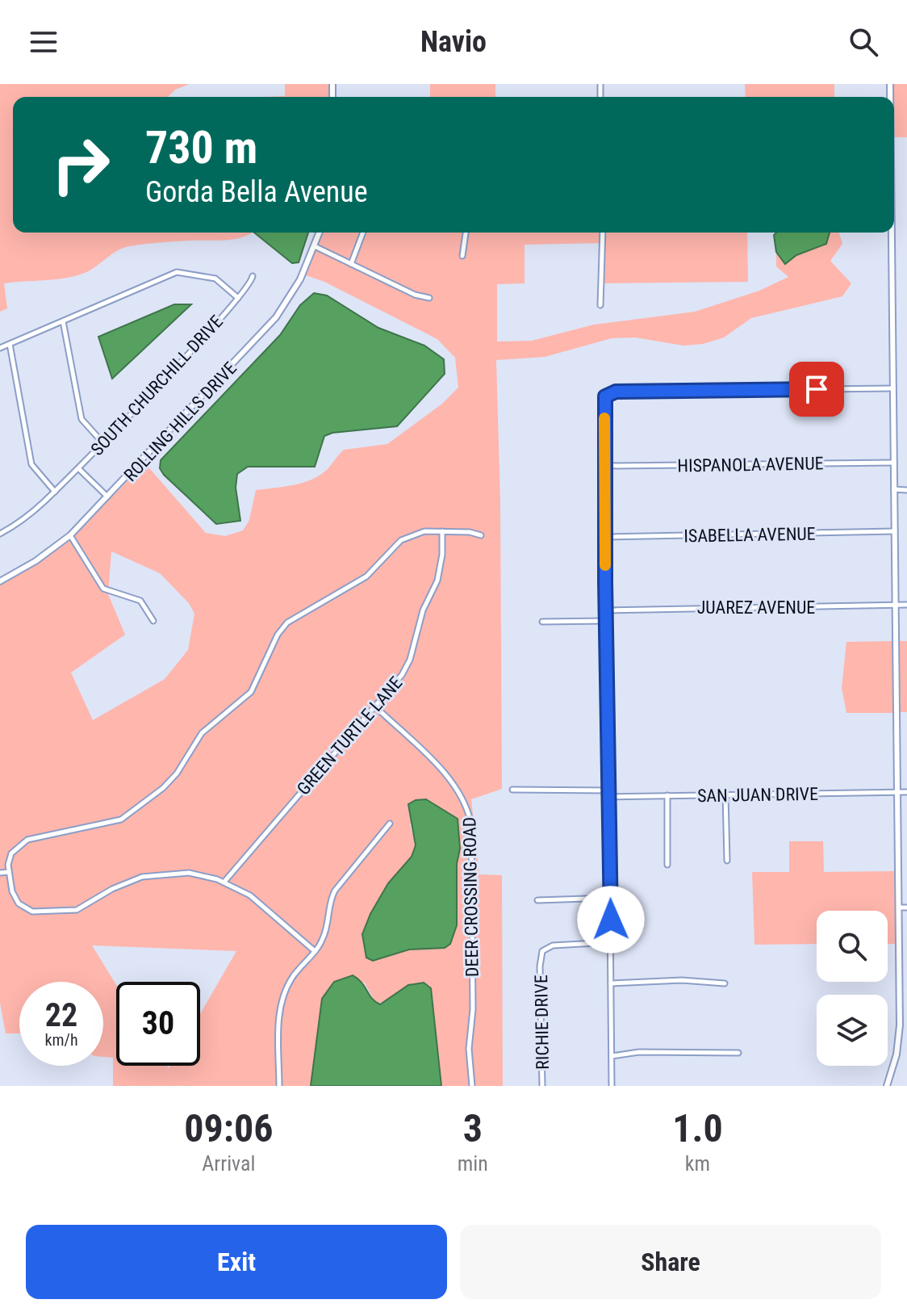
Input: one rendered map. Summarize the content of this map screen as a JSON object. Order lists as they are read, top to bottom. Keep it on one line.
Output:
{"streets":{"street":["SOUTH CHURCHILL DRIVE","ROLLING HILLS DRIVE","HISPANOLA AVENUE","ISABELLA AVENUE","JUAREZ AVENUE","GREEN TURTLE LANE","SAN JUAN DRIVE","DEER CROSSING ROAD","RICHIE DRIVE"]},"crossings":[["GREEN TURTLE LANE","DEER CROSSING ROAD"]],"page":{"header":"Navio","turn":["730 m","Gorda Bella Avenue"],"speed":"22 km/h","limit":"30","eta":["09:06","Arrival","3","min","1.0","km"],"buttons":["Exit","Share"]}}
